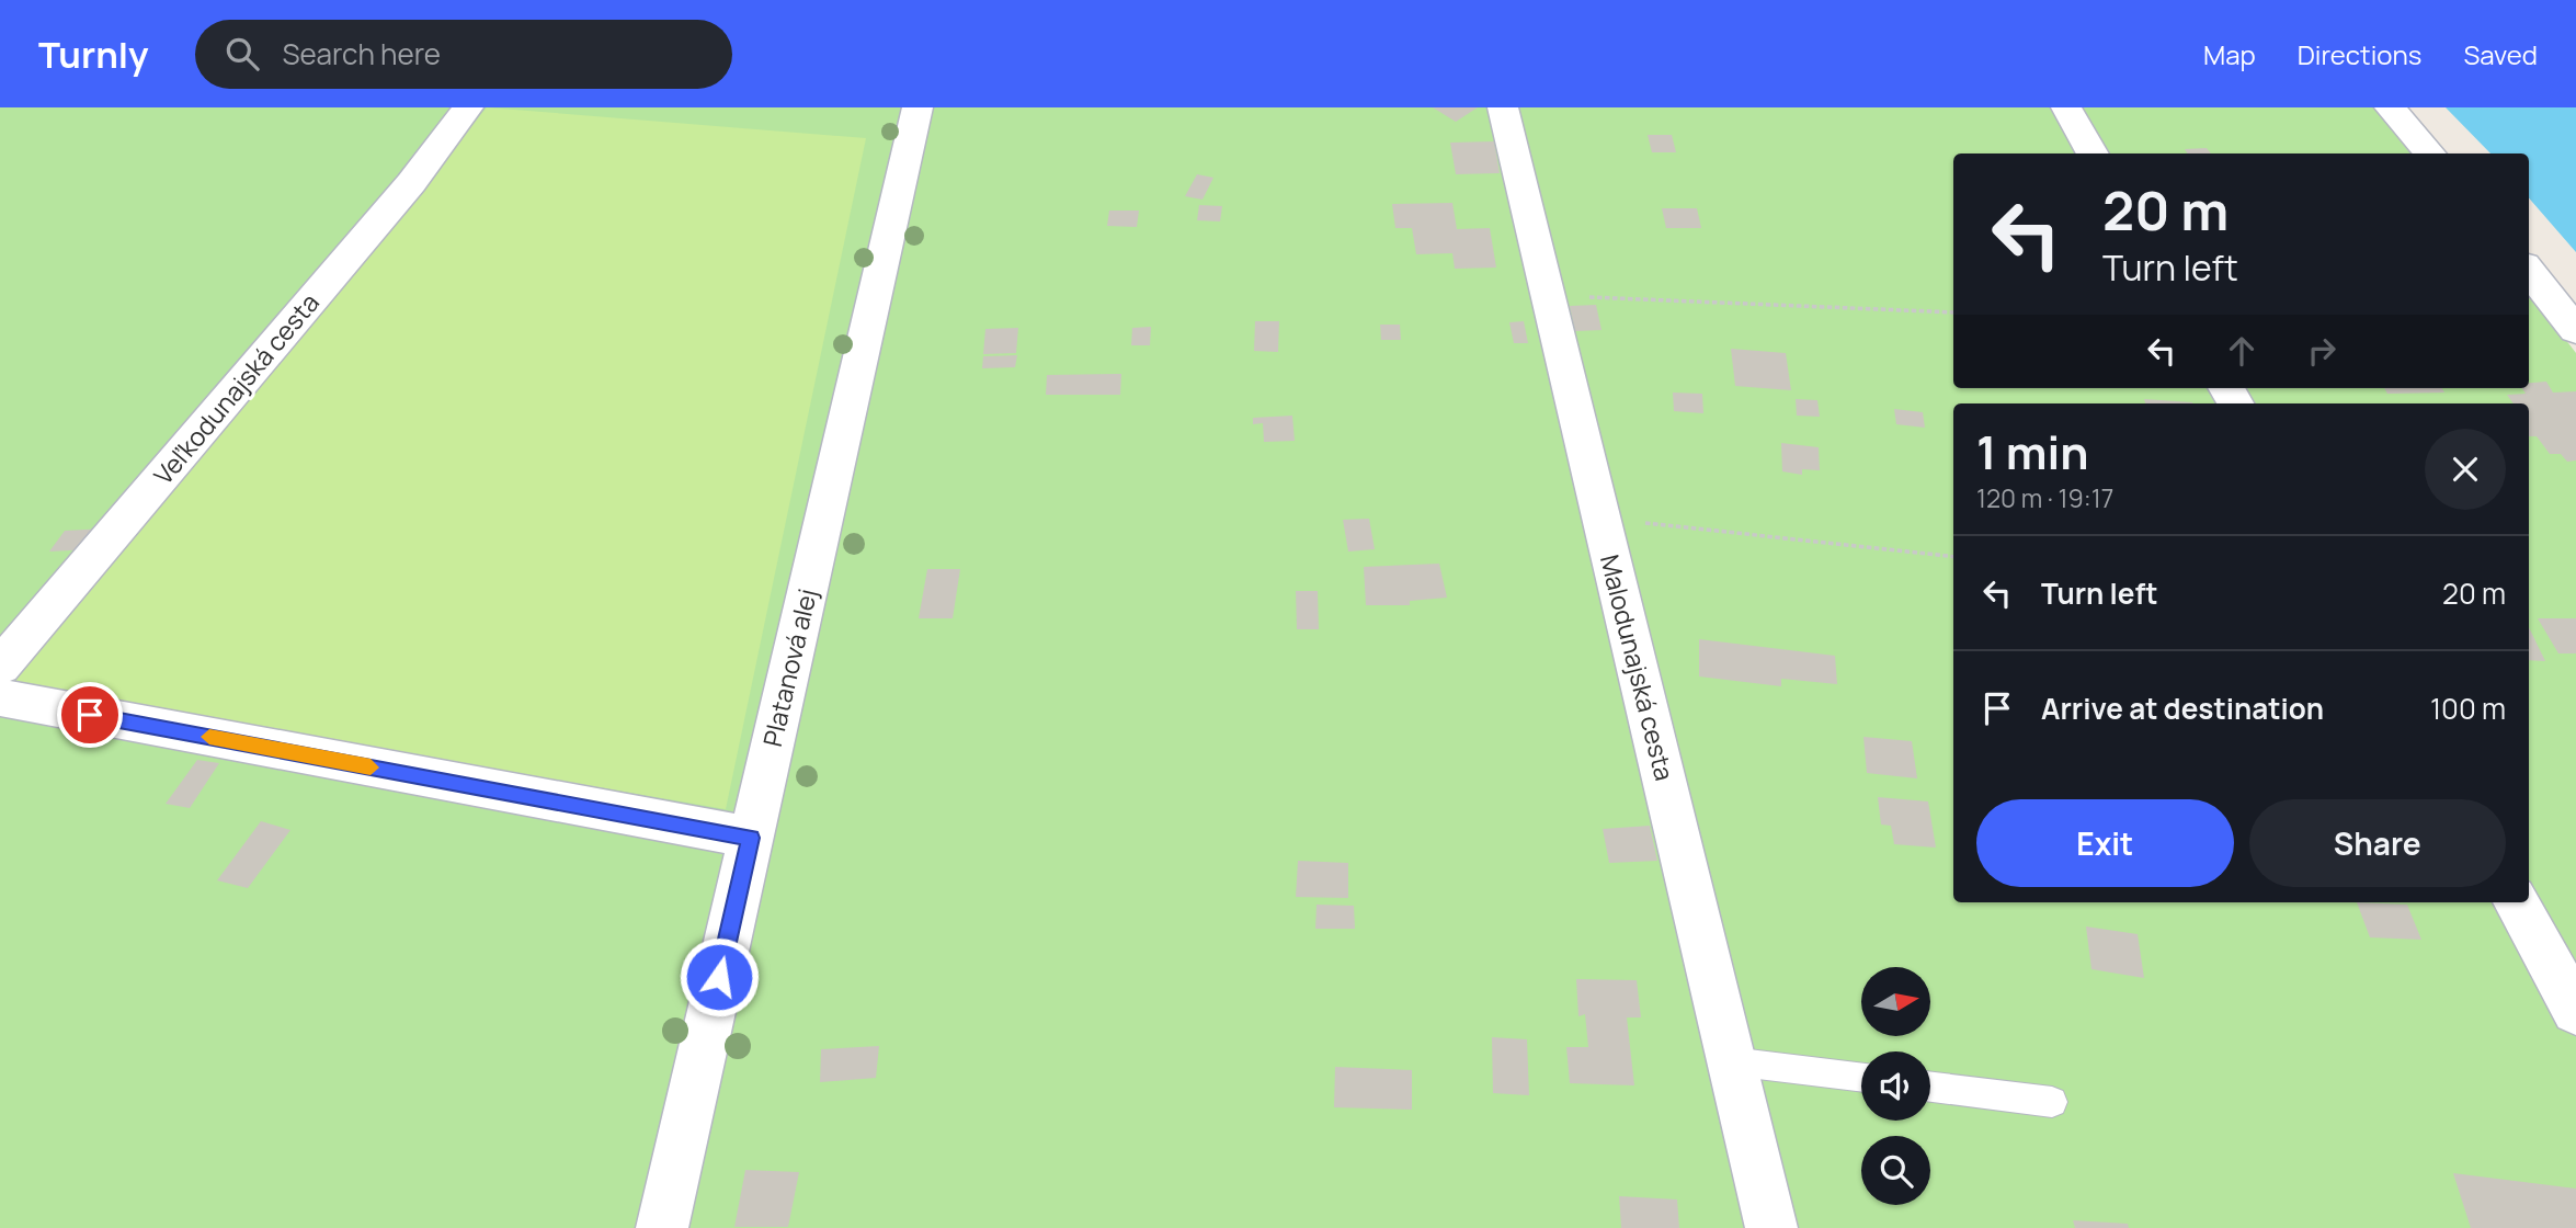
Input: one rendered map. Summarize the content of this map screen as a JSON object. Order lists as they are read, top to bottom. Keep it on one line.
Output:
{"streets":{"street":["Veľkodunajská cesta","Platanová alej","Malodunajská cesta"]},"north":"right","page":{"header":"Turnly","search":"Search here","nav":["Map","Directions","Saved"],"turn":["20 m","Turn left"],"heading":["1 min","120 m · 19:17"],"list":[{"name":"Turn left","value":"20 m"},{"name":"Arrive at destination","value":"100 m"}],"buttons":["Exit","Share"]}}
